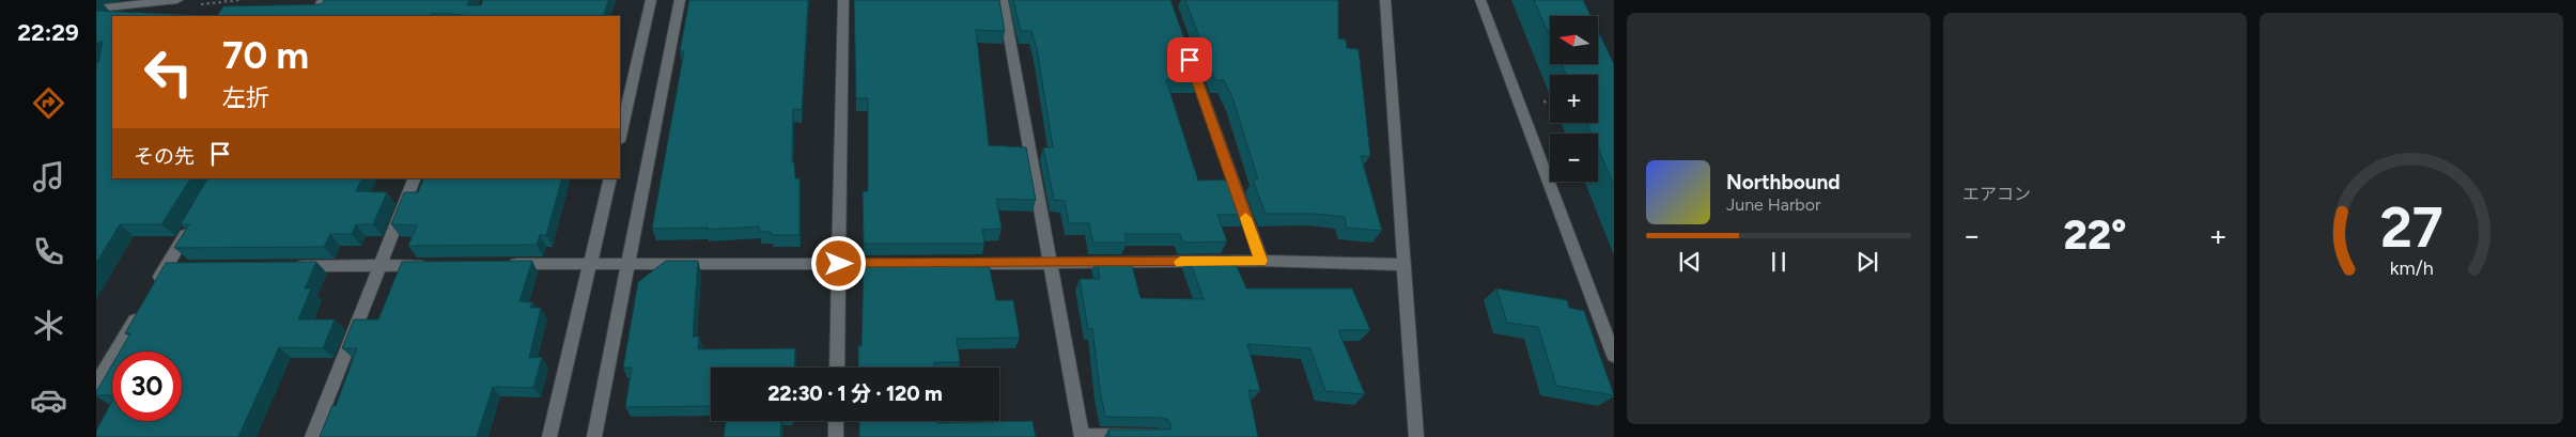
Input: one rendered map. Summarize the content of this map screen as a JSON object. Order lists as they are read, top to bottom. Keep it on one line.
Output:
{"north":"left","page":{"tabs":"22:29","tile":"エアコン","map_buttons":["+","−"],"turn":["70 m","左折"],"then":"その先","song":["Northbound","June Harbor"],"heat":["−","22°","+"],"limit":"30","trip":"22:30 · 1 分 · 120 m","gauge":["27","km/h"]}}
